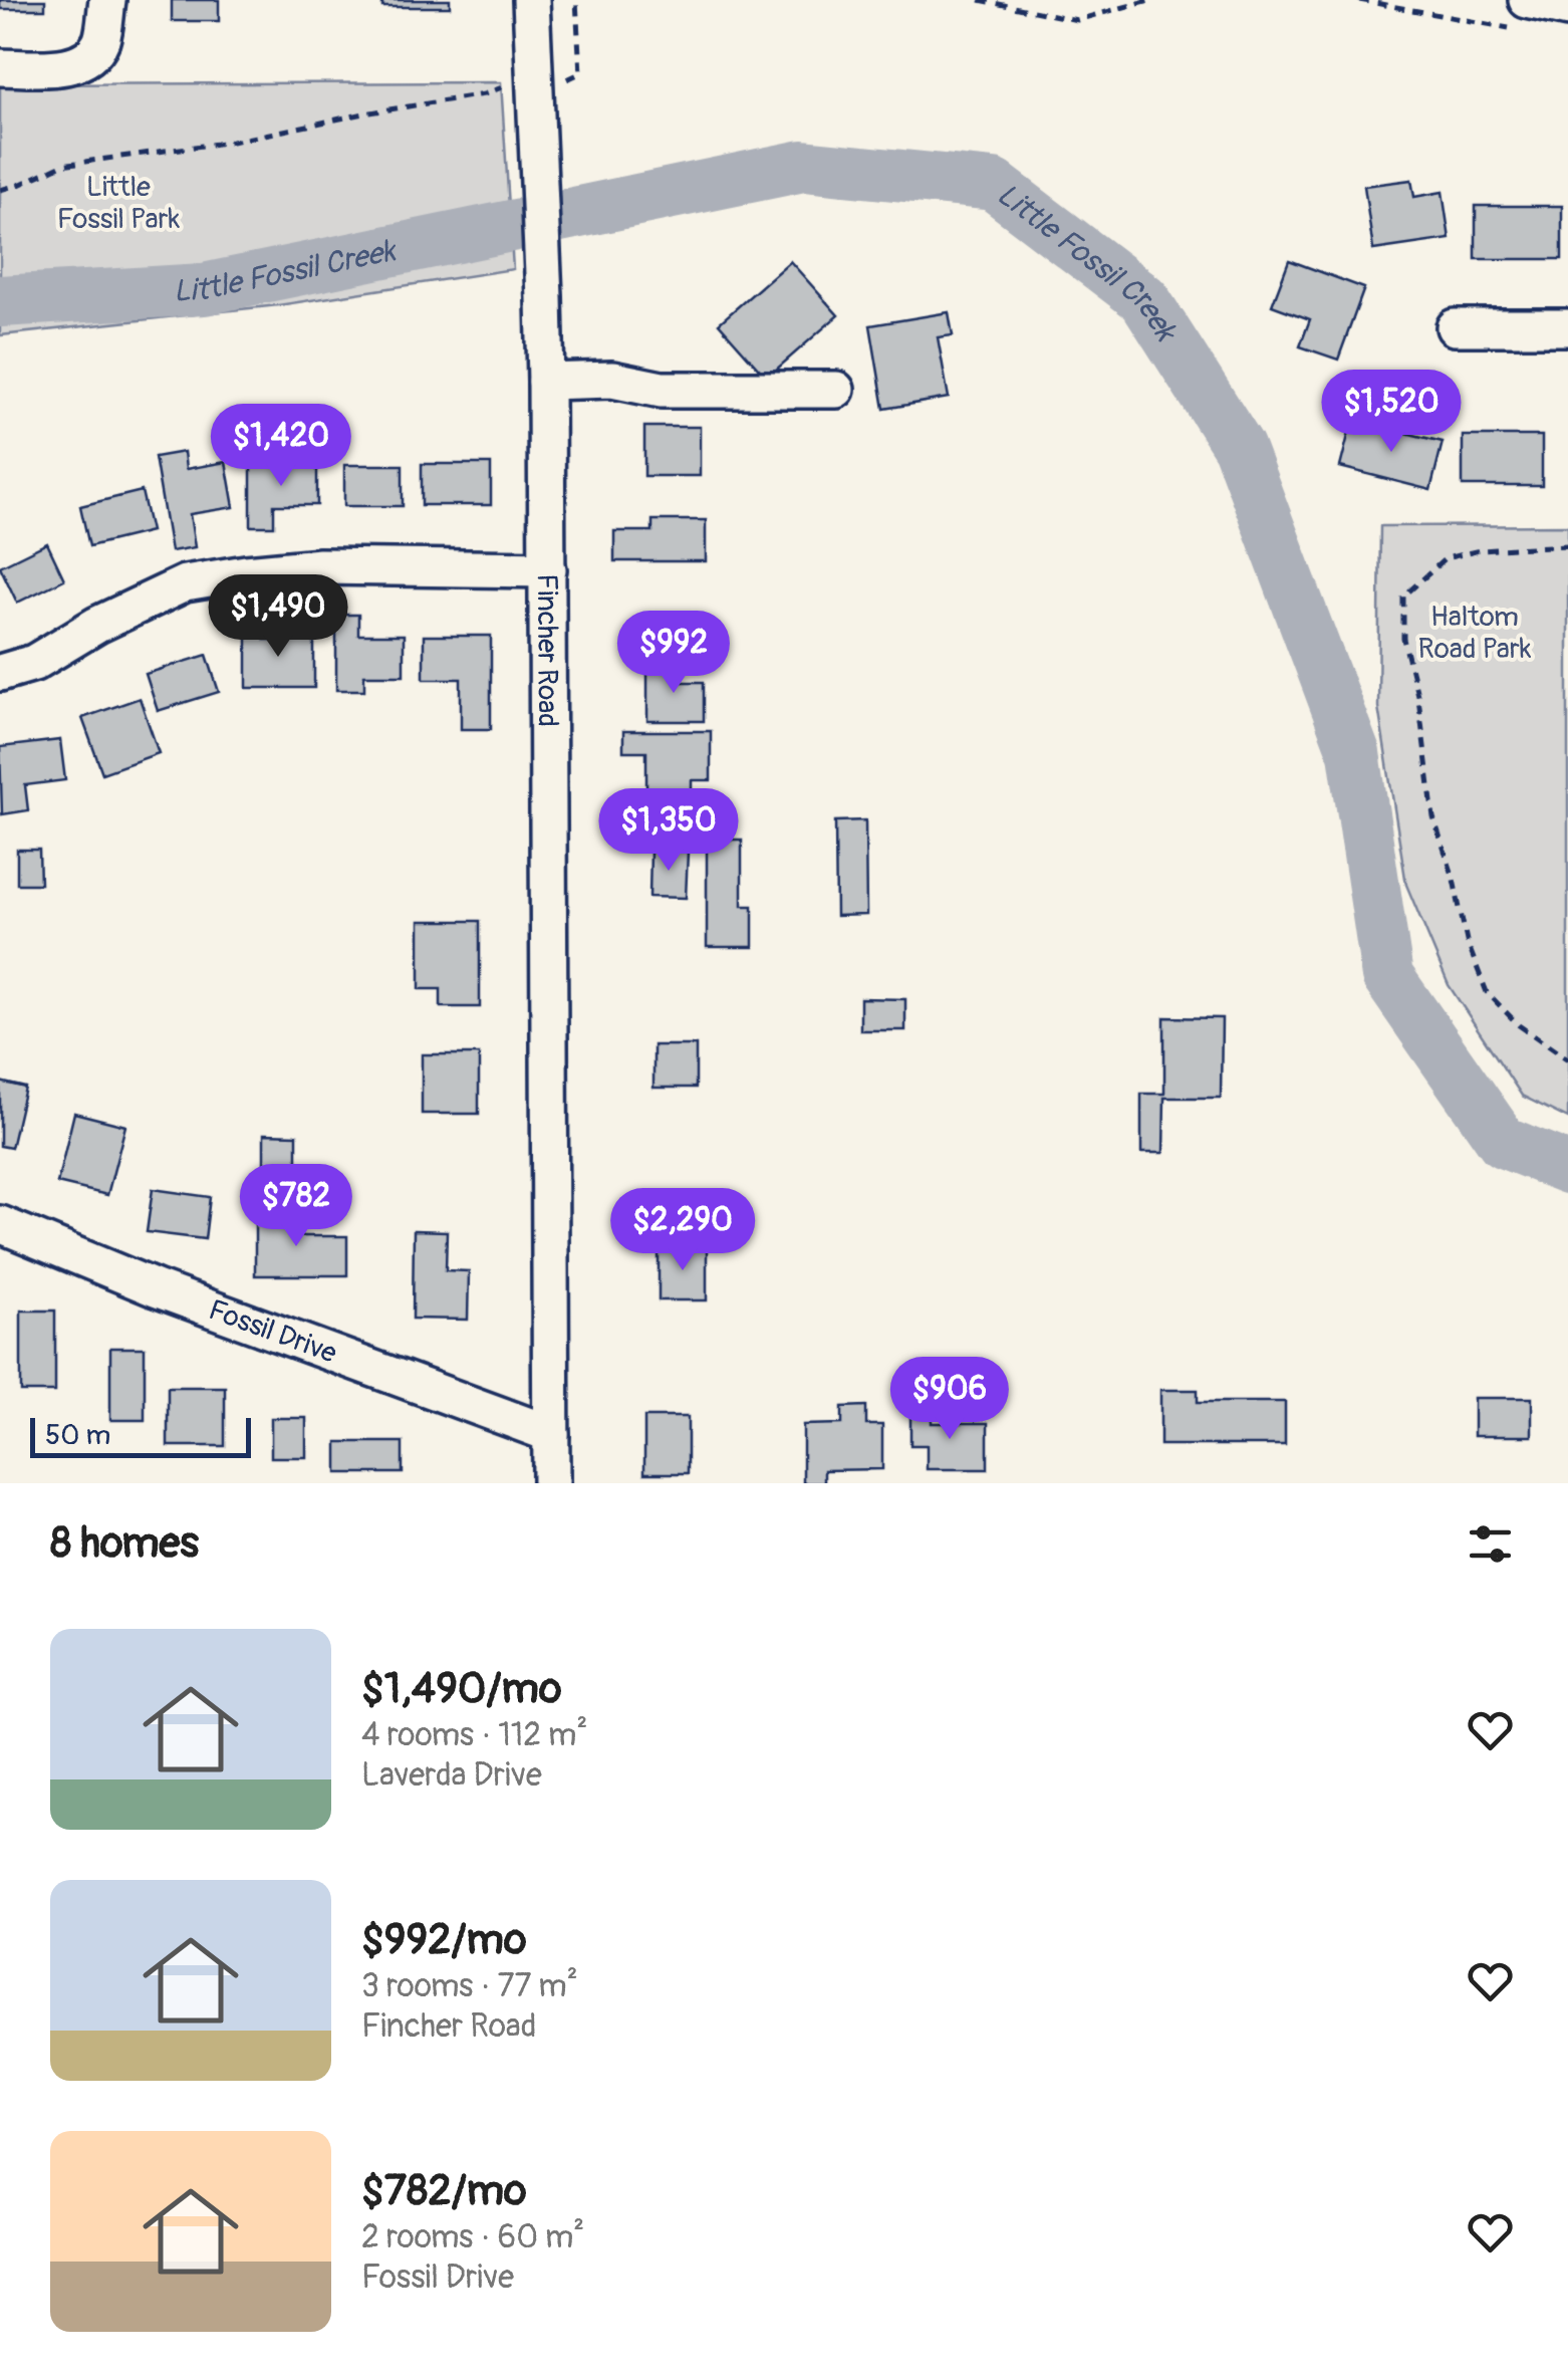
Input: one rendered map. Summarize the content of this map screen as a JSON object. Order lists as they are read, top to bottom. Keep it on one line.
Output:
{"streets":{"street":["Fincher Road","Fossil Drive"]},"crossings":[["Fincher Road","Fossil Drive"]],"water":["Little Fossil Creek"],"parks":["Little Fossil Park","Haltom Road Park"],"scale_bar":"50 m","page":{"price":["$1,520","$1,420","$1,490","$992","$1,350","$782","$2,290","$906"],"scale":"50 m","heading":"8 homes","list":[{"name":"$1,490/mo","note":"4 rooms · 112 m² · Laverda Drive"},{"name":"$992/mo","note":"3 rooms · 77 m² · Fincher Road"},{"name":"$782/mo","note":"2 rooms · 60 m² · Fossil Drive"}]}}
